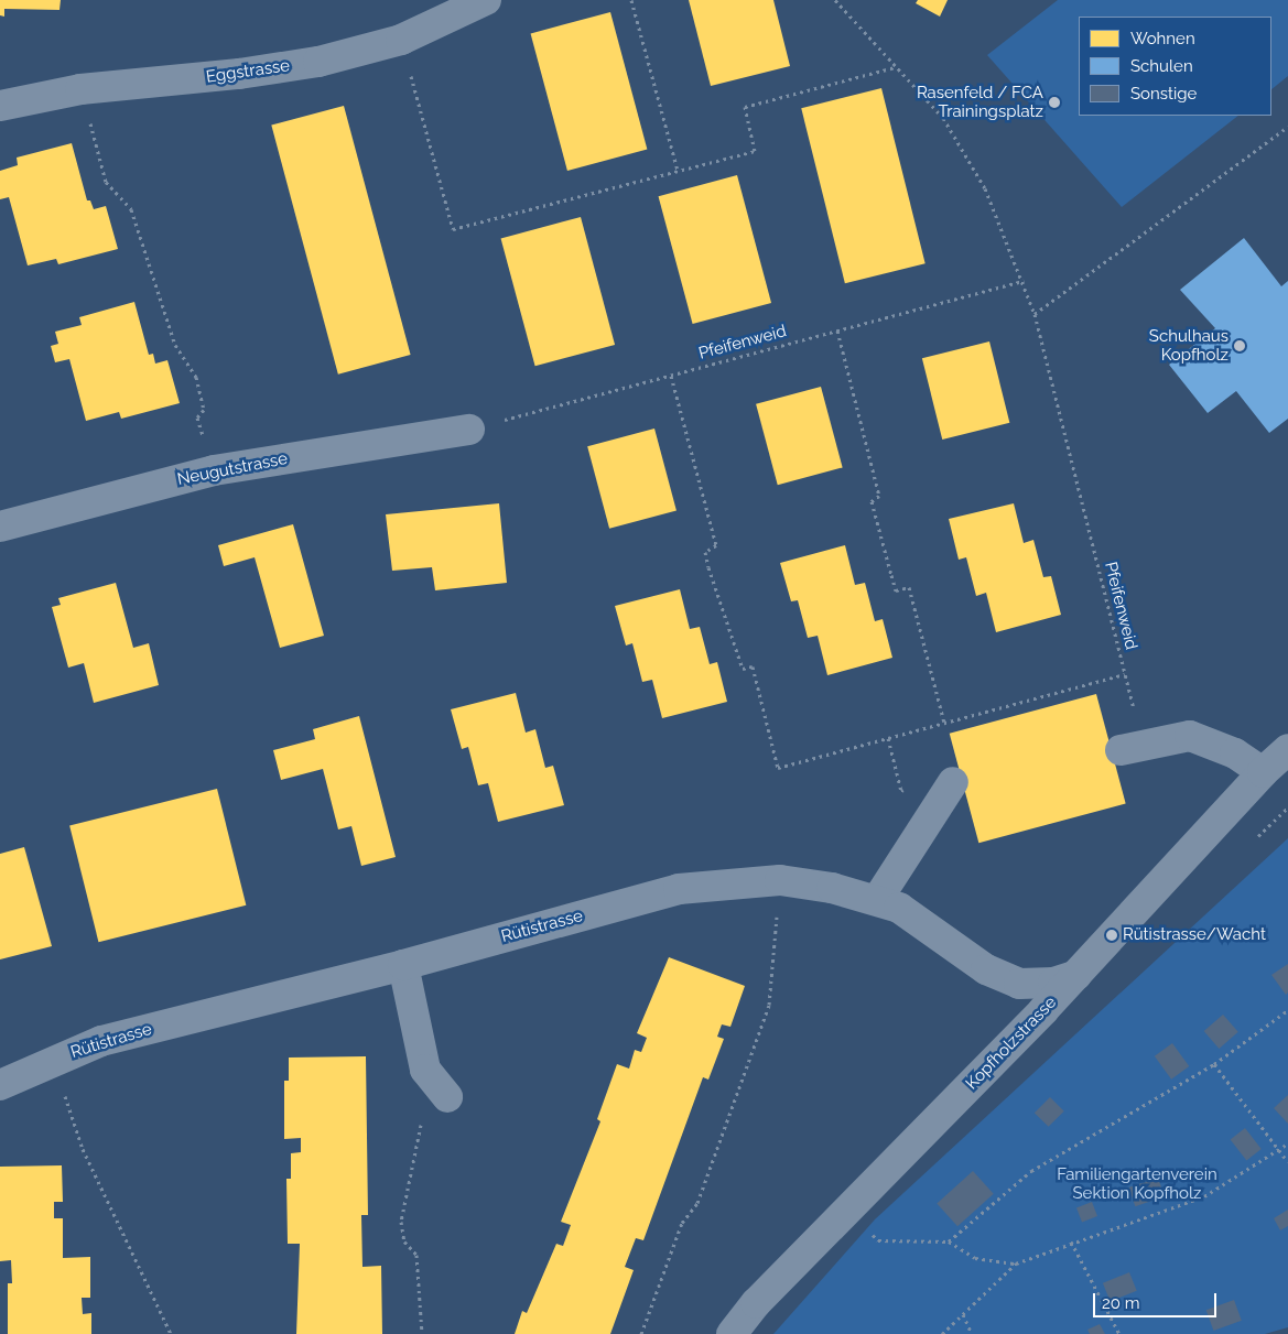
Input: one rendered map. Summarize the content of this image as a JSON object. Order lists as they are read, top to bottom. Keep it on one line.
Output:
{"streets":{"street":["Eggstrasse","Neugutstrasse","Rütistrasse","Kopfholzstrasse"],"path":["Pfeifenweid"]},"crossings":[["Pfeifenweid","Neugutstrasse"],["Rütistrasse","Kopfholzstrasse"]],"parks":["Familiengartenverein Sektion Kopfholz"],"places":["Rasenfeld / FCA Trainingsplatz","Schulhaus Kopfholz","Rütistrasse/Wacht"],"legend":["Wohnen","Schulen","Sonstige"],"scale_bar":"20 m"}
